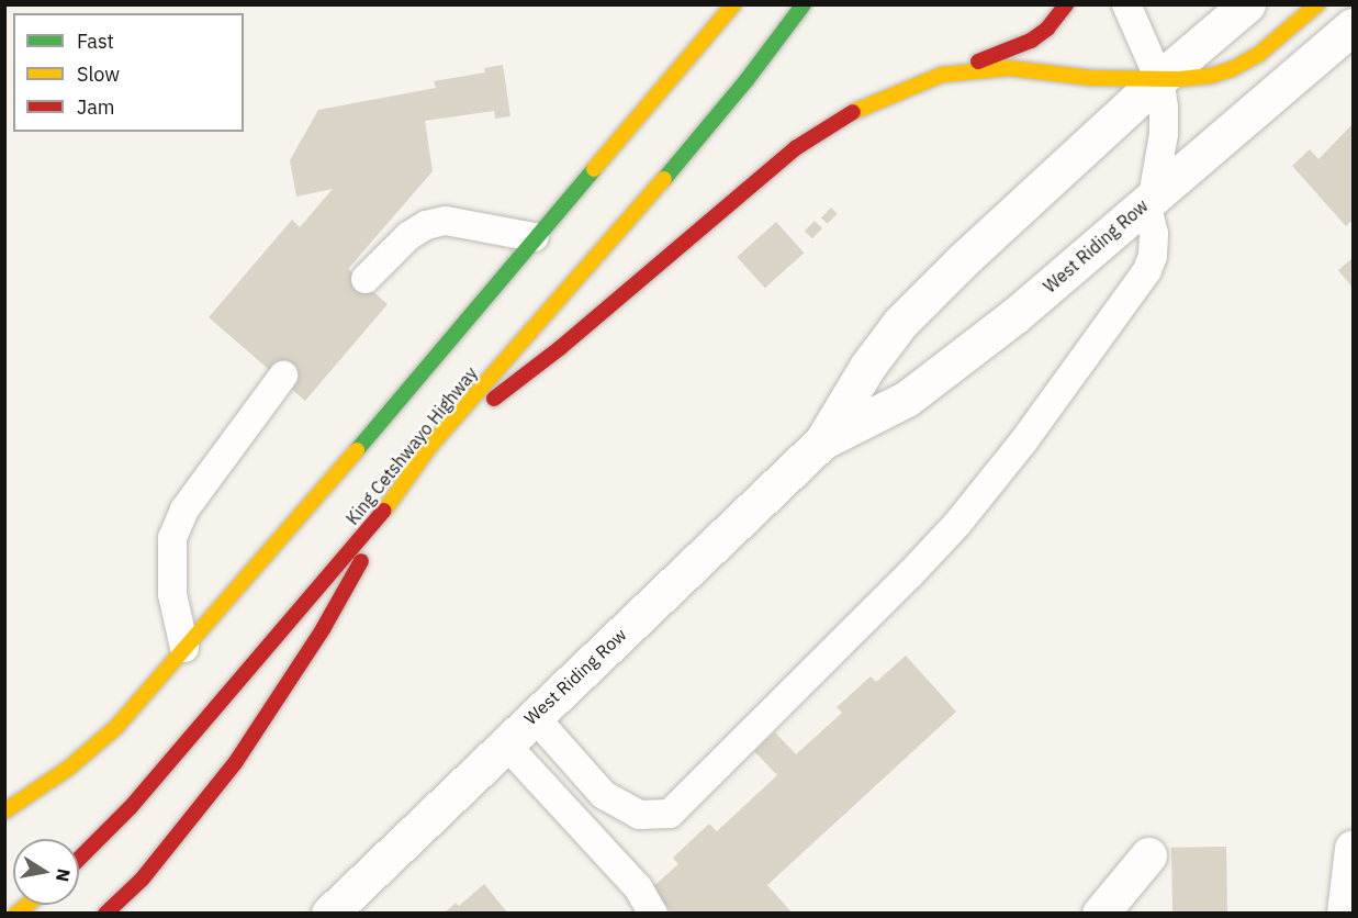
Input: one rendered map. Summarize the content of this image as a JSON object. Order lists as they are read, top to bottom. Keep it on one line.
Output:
{"streets":{"main road":["King Cetshwayo Highway"],"street":["West Riding Row"]},"legend":["Fast","Slow","Jam"],"north":"right"}
